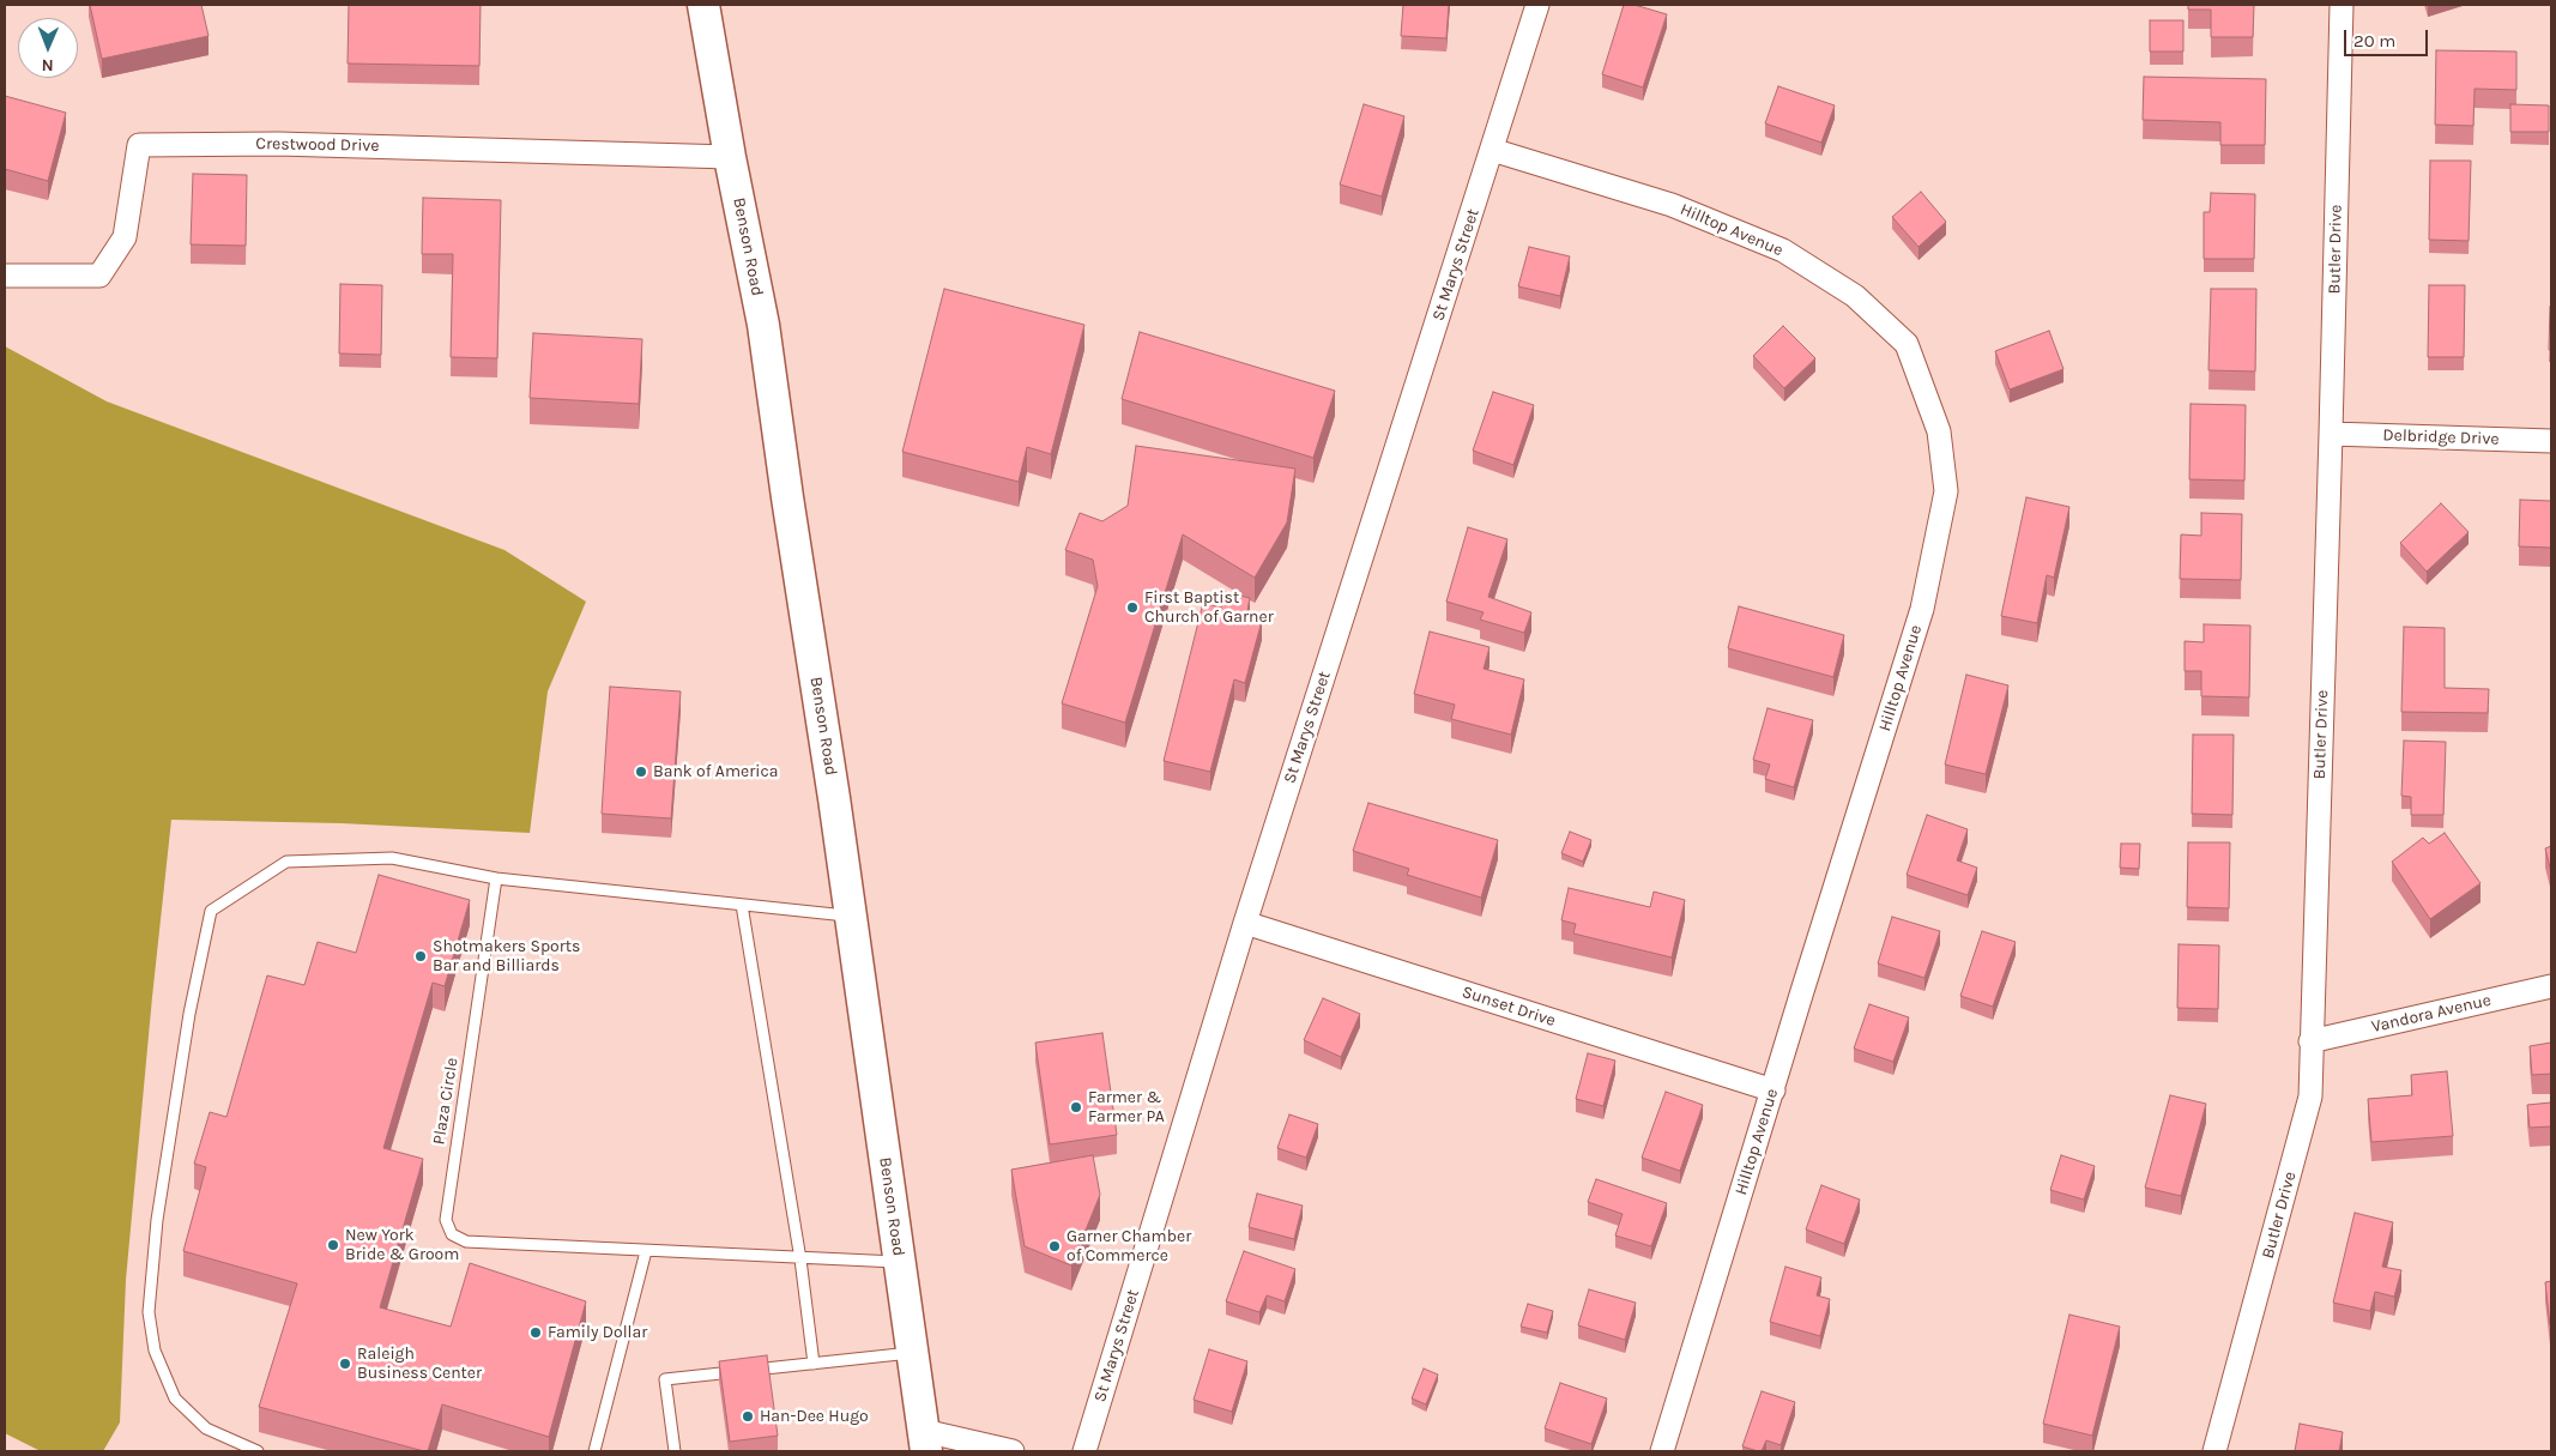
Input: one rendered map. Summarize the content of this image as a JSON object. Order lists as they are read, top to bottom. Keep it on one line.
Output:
{"streets":{"main road":["Benson Road"],"street":["Crestwood Drive","Hilltop Avenue","Butler Drive","St Marys Street","Delbridge Drive","Sunset Drive","Vandora Avenue"],"lane":["Plaza Circle"]},"crossings":[["Crestwood Drive","Benson Road"],["Hilltop Avenue","St Marys Street"],["Hilltop Avenue","Sunset Drive"],["Benson Road","Plaza Circle"],["Butler Drive","Delbridge Drive"],["Butler Drive","Vandora Avenue"],["St Marys Street","Sunset Drive"]],"places":["First Baptist Church of Garner","Bank of America","Shotmakers Sports Bar and Billiards","Farmer & Farmer PA","New York Bride & Groom","Garner Chamber of Commerce","Family Dollar","Raleigh Business Center","Han-Dee Hugo"],"scale_bar":"20 m","north":"bottom"}
